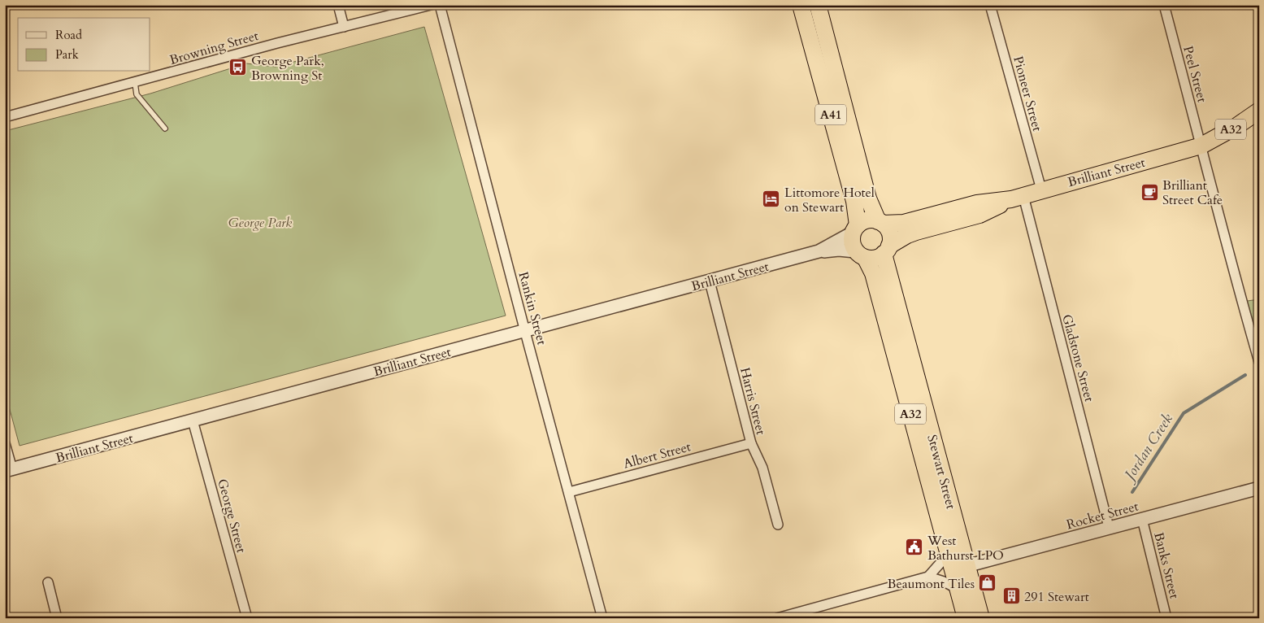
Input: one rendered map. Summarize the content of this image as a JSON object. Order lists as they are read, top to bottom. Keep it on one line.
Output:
{"streets":{"highway":["A41","A32","Brilliant Street","Stewart Street"],"street":["Browning Street","Peel Street","Pioneer Street","Rankin Street","Gladstone Street","Harris Street","Albert Street","Rocket Street","George Street","Banks Street"]},"crossings":[["Peel Street","A32"],["Peel Street","Brilliant Street"],["Pioneer Street","Brilliant Street"],["A41","A32"],["A41","Brilliant Street"],["A41","Stewart Street"],["A32","Brilliant Street"],["A32","Stewart Street"],["Brilliant Street","Rankin Street"],["Brilliant Street","Gladstone Street"],["Brilliant Street","Harris Street"],["Brilliant Street","Stewart Street"],["Brilliant Street","George Street"],["Rankin Street","Albert Street"],["Gladstone Street","Rocket Street"],["Harris Street","Albert Street"],["Stewart Street","Rocket Street"],["Rocket Street","Banks Street"]],"water":["Jordan Creek"],"parks":["George Park"],"places":{"bus stop":["George Park, Browning St"],"cafe":["Brilliant Street Cafe"],"hotel":["Littomore Hotel on Stewart"],"public building":["West Bathurst LPO"],"shop":["Beaumont Tiles"],"building":["291 Stewart"]},"legend":["Road","Park"]}
